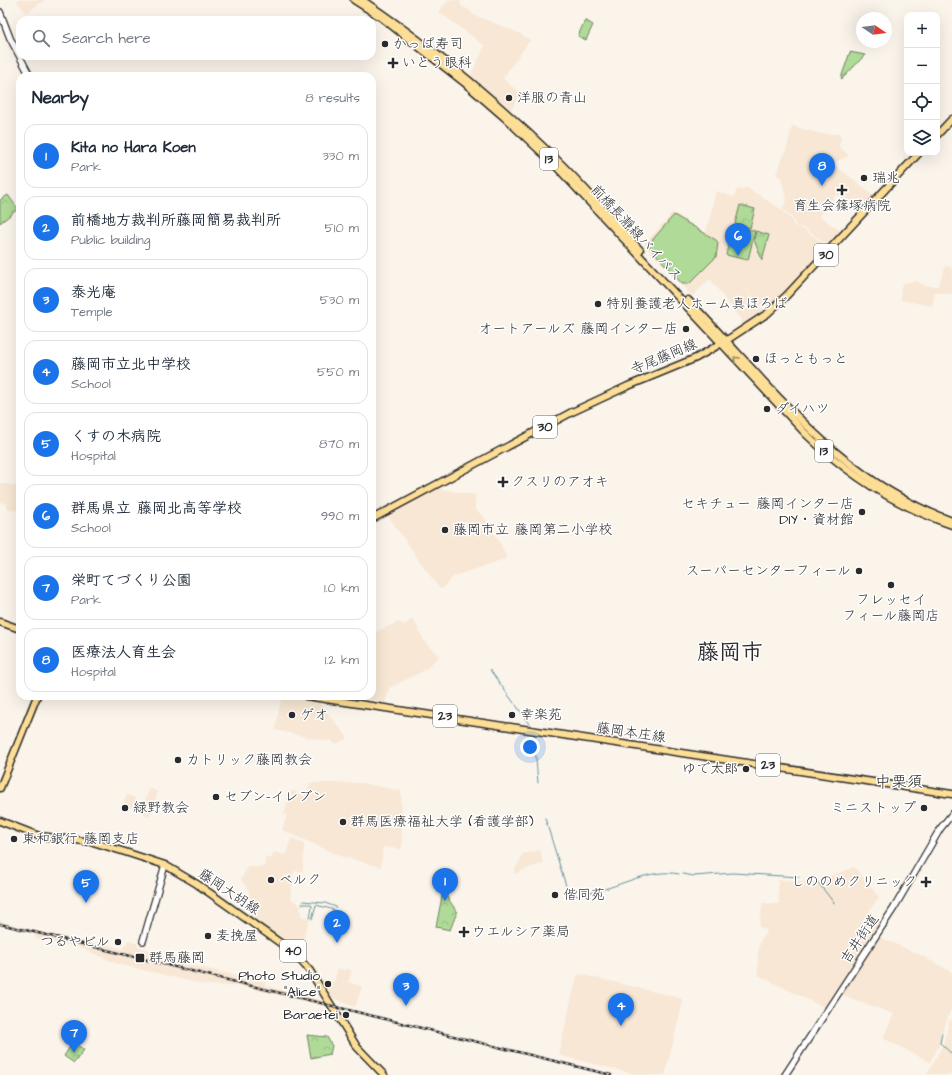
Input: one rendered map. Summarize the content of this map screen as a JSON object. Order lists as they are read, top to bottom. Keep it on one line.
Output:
{"streets":{"main road":["13","前橋長瀞線バイパス","30","寺尾藤岡線","23","藤岡本庄線","藤岡大胡線","吉井街道","40"]},"crossings":[["前橋長瀞線バイパス","寺尾藤岡線"]],"districts":["藤岡市","中栗須"],"places":{"other":["かっぱ寿司","洋服の青山","瑞兆","特別養護老人ホーム真ほろば","オートアールズ 藤岡インター店","ほっともっと","ダイハツ","セキチュー 藤岡インター店 DIY・資材館","藤岡市立 藤岡第二小学校","スーパーセンターフィール","フレッセイ フィール藤岡店","ゲオ","幸楽苑","カトリック藤岡教会","ゆで太郎","セブン-イレブン","緑野教会","ミニストップ","群馬医療福祉大学 (看護学部)","東和銀行 藤岡支店","ベルク","偕同苑","麦挽屋","つるやビル","Photo Studio \"Alice\"","Baraetei"],"health":["いとう眼科","育生会篠塚病院","クスリのアオキ","しののめクリニック","ウエルシア薬局"],"transit":["群馬藤岡"]},"north":"right","page":{"map_buttons":["+","−"],"search":"Search here","heading":["Nearby","8 results"],"list":[{"mark":"1","name":"Kita no Hara Koen","note":"Park","value":"330 m"},{"mark":"2","name":"前橋地方裁判所藤岡簡易裁判所","note":"Public building","value":"510 m"},{"mark":"3","name":"泰光庵","note":"Temple","value":"530 m"},{"mark":"4","name":"藤岡市立北中学校","note":"School","value":"550 m"},{"mark":"5","name":"くすの木病院","note":"Hospital","value":"870 m"},{"mark":"6","name":"群馬県立 藤岡北高等学校","note":"School","value":"990 m"},{"mark":"7","name":"栄町てづくり公園","note":"Park","value":"1.0 km"},{"mark":"8","name":"医療法人育生会","note":"Hospital","value":"1.2 km"}],"pins":["8","6","1","5","2","3","4","7"]}}
